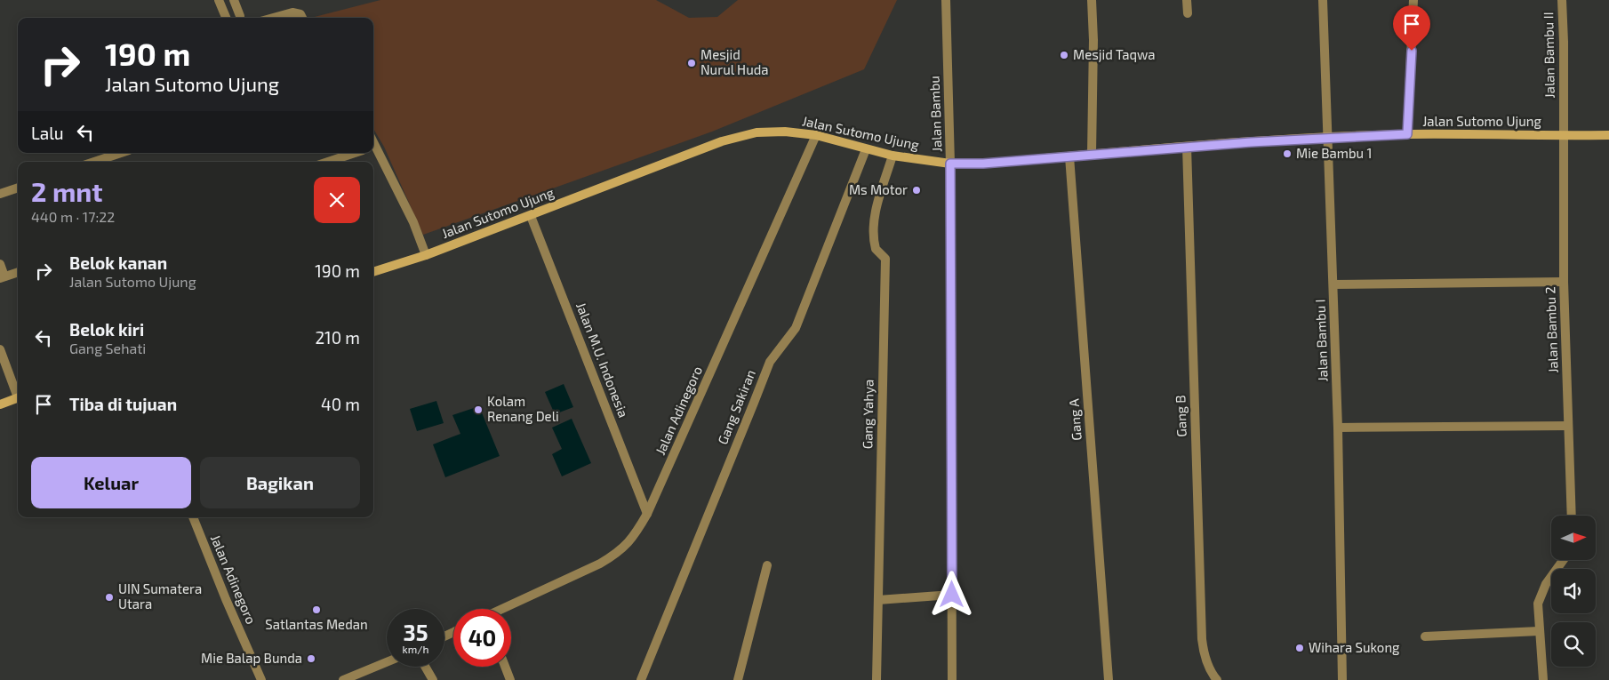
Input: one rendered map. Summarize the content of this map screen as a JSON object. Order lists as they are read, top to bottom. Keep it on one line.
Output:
{"streets":{"main road":["Jalan Sutomo Ujung"],"street":["Jalan Bambu II","Jalan Bambu","Jalan Bambu 2","Jalan Bambu I","Jalan M.U. Indonesia","Gang Sakiran","Jalan Adinegoro","Gang Yahya","Gang B","Gang A"]},"crossings":[["Jalan Bambu II","Jalan Sutomo Ujung"],["Jalan Bambu II","Jalan Bambu 2"],["Jalan Bambu","Jalan Sutomo Ujung"],["Jalan Sutomo Ujung","Jalan Bambu 2"],["Jalan Sutomo Ujung","Jalan Bambu I"],["Jalan Sutomo Ujung","Jalan M.U. Indonesia"],["Jalan Sutomo Ujung","Gang Sakiran"],["Jalan Sutomo Ujung","Jalan Adinegoro"],["Jalan Sutomo Ujung","Gang Yahya"],["Jalan Sutomo Ujung","Gang B"],["Jalan Sutomo Ujung","Gang A"],["Jalan M.U. Indonesia","Jalan Adinegoro"]],"places":["Mesjid Taqwa","Mesjid Nurul Huda","Mie Bambu 1","Ms Motor","Kolam Renang Deli","UIN Sumatera Utara","Satlantas Medan","Wihara Sukong","Mie Balap Bunda"],"north":"right","page":{"turn":["190 m","Jalan Sutomo Ujung"],"then":"Lalu","heading":["2 mnt","440 m · 17:22"],"list":[{"name":"Belok kanan","note":"Jalan Sutomo Ujung","value":"190 m"},{"name":"Belok kiri","note":"Gang Sehati","value":"210 m"},{"name":"Tiba di tujuan","value":"40 m"}],"buttons":["Keluar","Bagikan"],"speed":"35 km/h","limit":"40"}}
